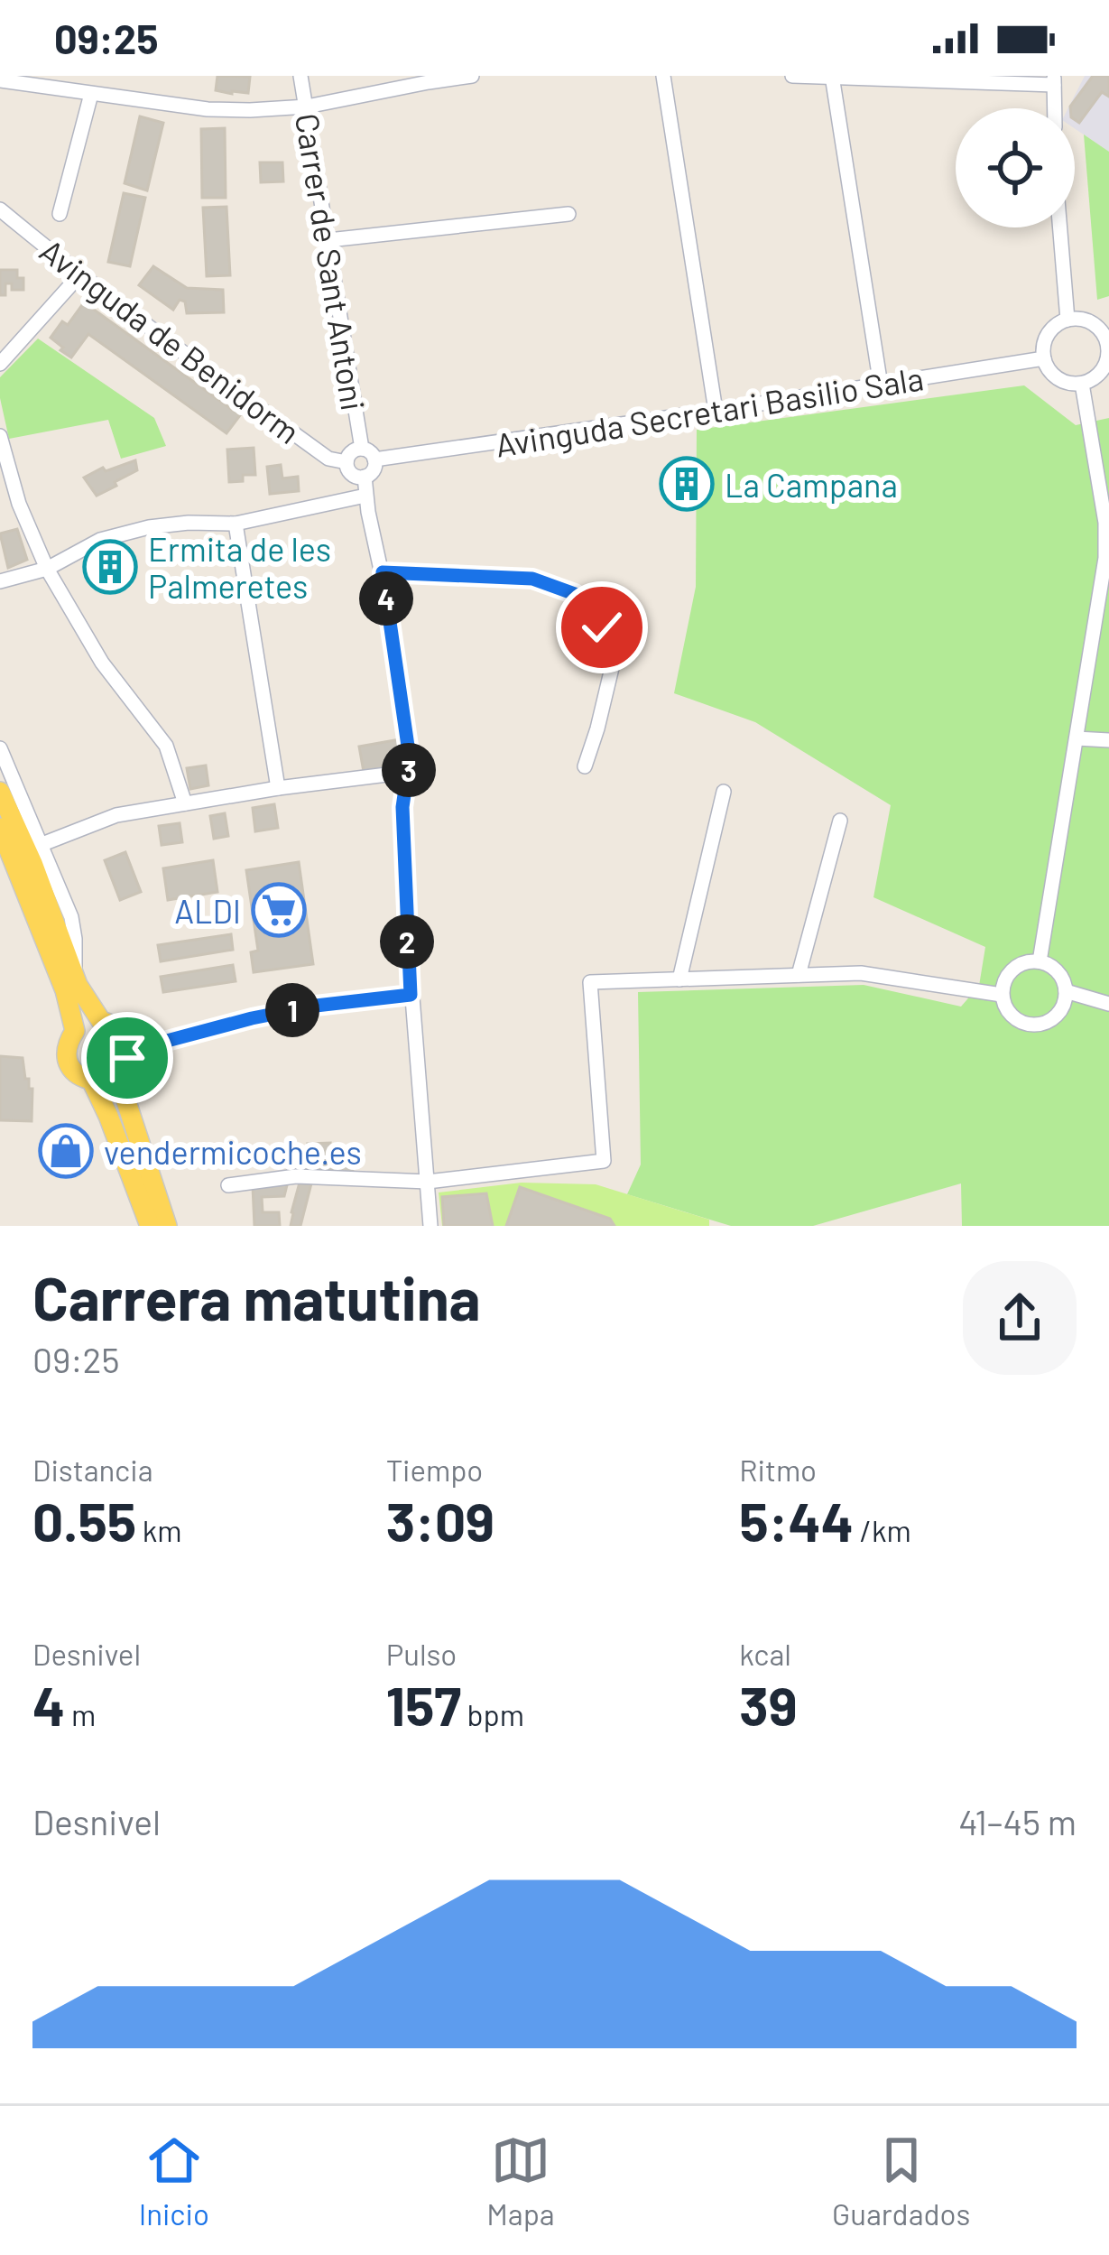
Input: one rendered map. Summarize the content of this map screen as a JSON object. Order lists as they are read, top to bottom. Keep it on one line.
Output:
{"streets":{"street":["Carrer de Sant Antoni","Avinguda de Benidorm","Avinguda Secretari Basilio Sala"]},"crossings":[["Carrer de Sant Antoni","Avinguda de Benidorm"],["Carrer de Sant Antoni","Avinguda Secretari Basilio Sala"],["Avinguda de Benidorm","Avinguda Secretari Basilio Sala"]],"places":{"building":["La Campana","Ermita de les Palmeretes"],"supermarket":["ALDI"],"shop":["vendermicoche.es"]},"page":{"status":"09:25","pins":["4","3","2","1"],"heading":["Carrera matutina","09:25"],"stats":[["Distancia","0.55 km"],["Tiempo","3:09"],["Ritmo","5:44 /km"],["Desnivel","4 m"],["Pulso","157 bpm"],["kcal","39"]],"chart":["Desnivel","41–45 m"],"tabs":["Inicio","Mapa","Guardados"]}}
